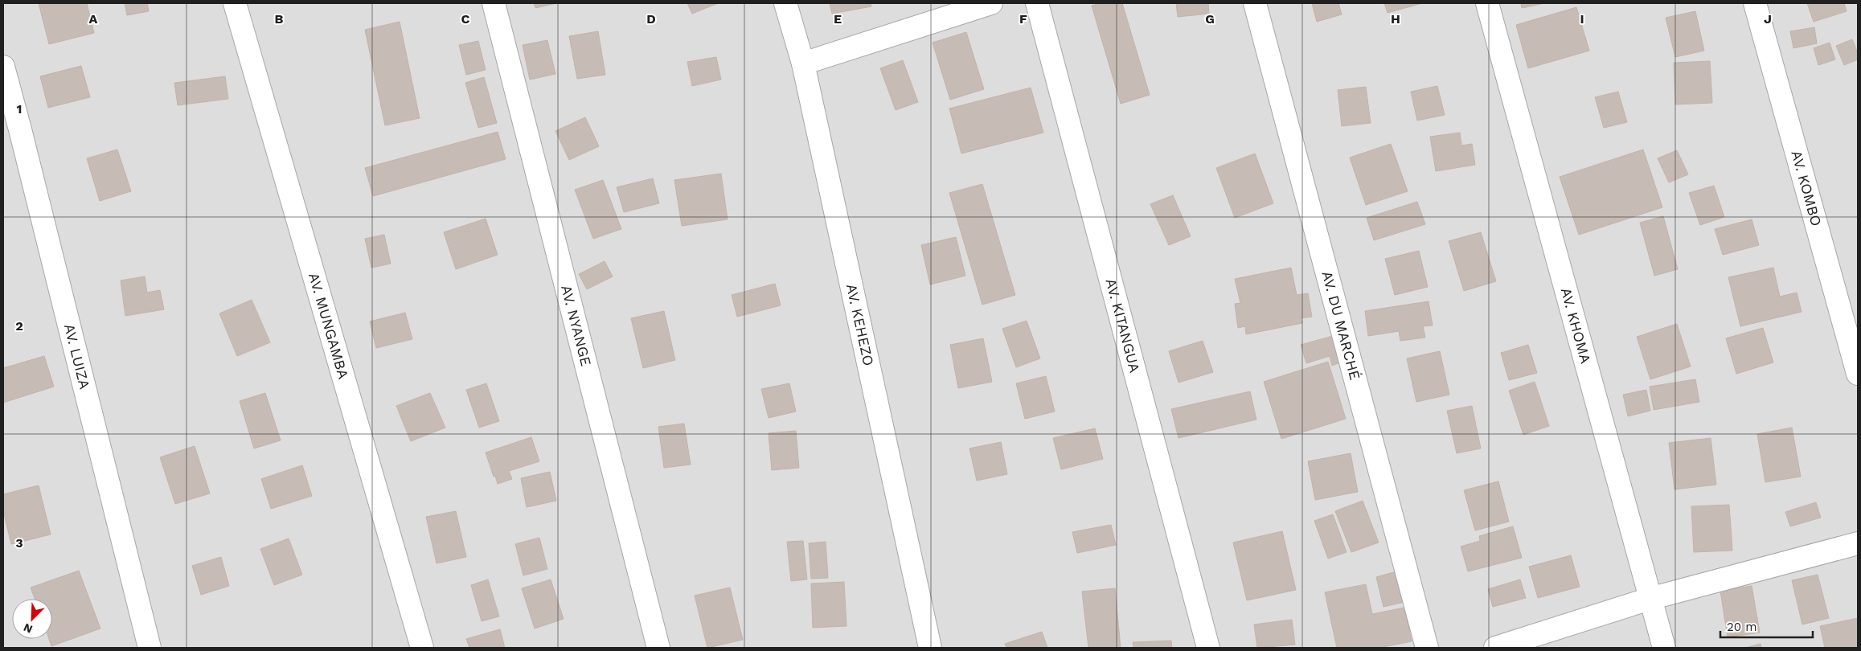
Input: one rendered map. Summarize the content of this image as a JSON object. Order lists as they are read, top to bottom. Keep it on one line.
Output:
{"streets":{"street":["AV. KOMBO","AV. KEHEZO","AV. MUNGAMBA","AV. NYANGE","AV. KITANGUA","AV. DU MARCHÉ","AV. KHOMA","AV. LUIZA"]},"scale_bar":"20 m","north":"bottom left","grid":{"columns":["A","B","C","D","E","F","G","H","I","J"],"rows":["1","2","3"]}}
